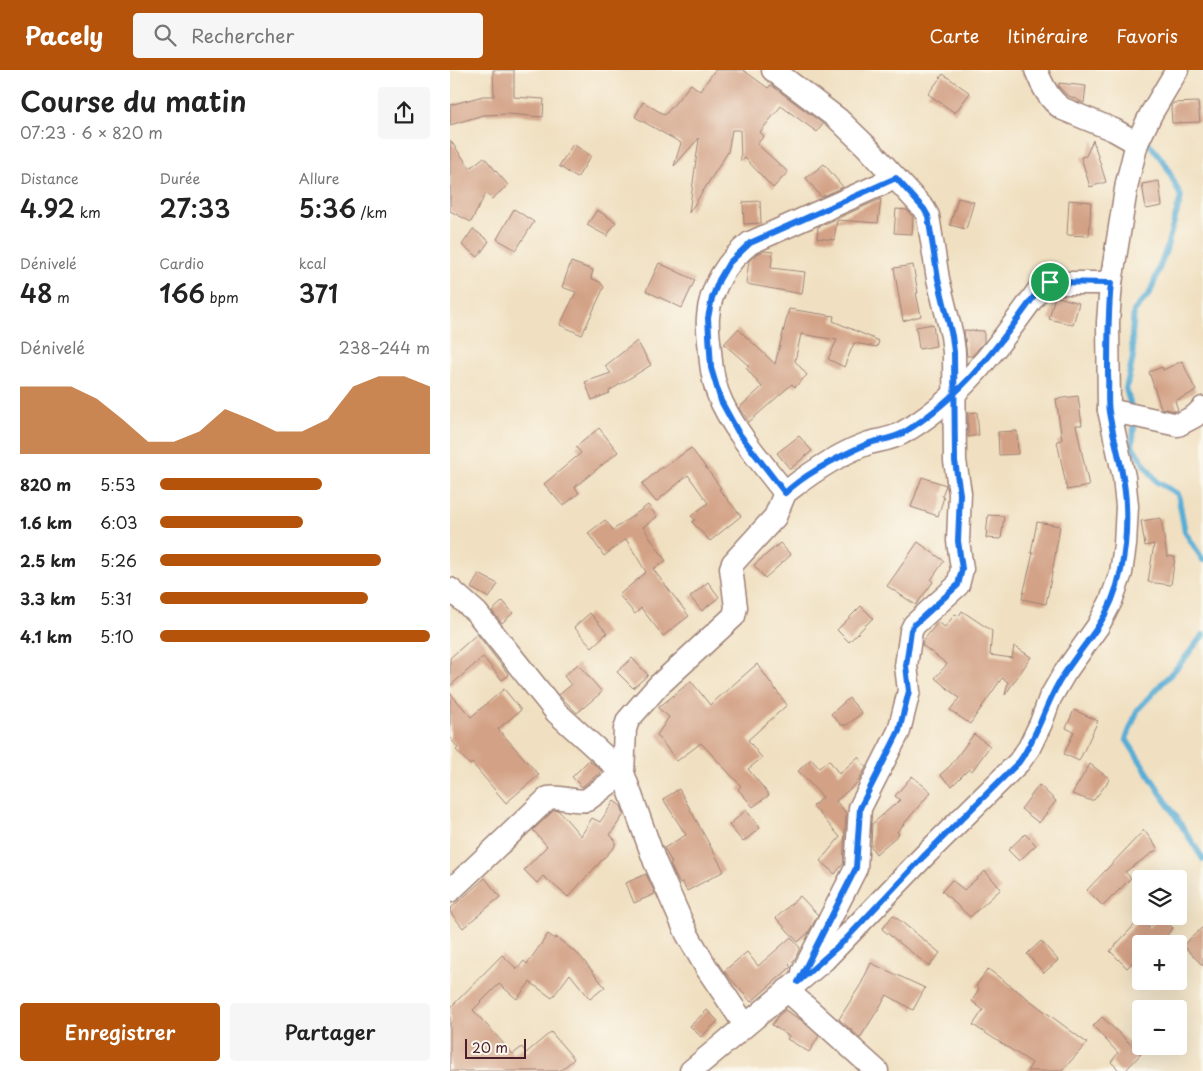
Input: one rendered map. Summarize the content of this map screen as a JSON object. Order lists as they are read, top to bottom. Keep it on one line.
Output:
{"scale_bar":"20 m","page":{"header":"Pacely","search":"Rechercher","nav":["Carte","Itinéraire","Favoris"],"heading":["Course du matin","07:23 · 6 × 820 m"],"stats":[["Distance","4.92 km"],["Durée","27:33"],["Allure","5:36 /km"],["Dénivelé","48 m"],["Cardio","166 bpm"],["kcal","371"]],"chart":["Dénivelé","238–244 m"],"list":[{"name":"820 m","note":"5:53"},{"name":"1.6 km","note":"6:03"},{"name":"2.5 km","note":"5:26"},{"name":"3.3 km","note":"5:31"},{"name":"4.1 km","note":"5:10"}],"map_buttons":["+","−"],"buttons":["Enregistrer","Partager"],"scale":"20 m"}}
